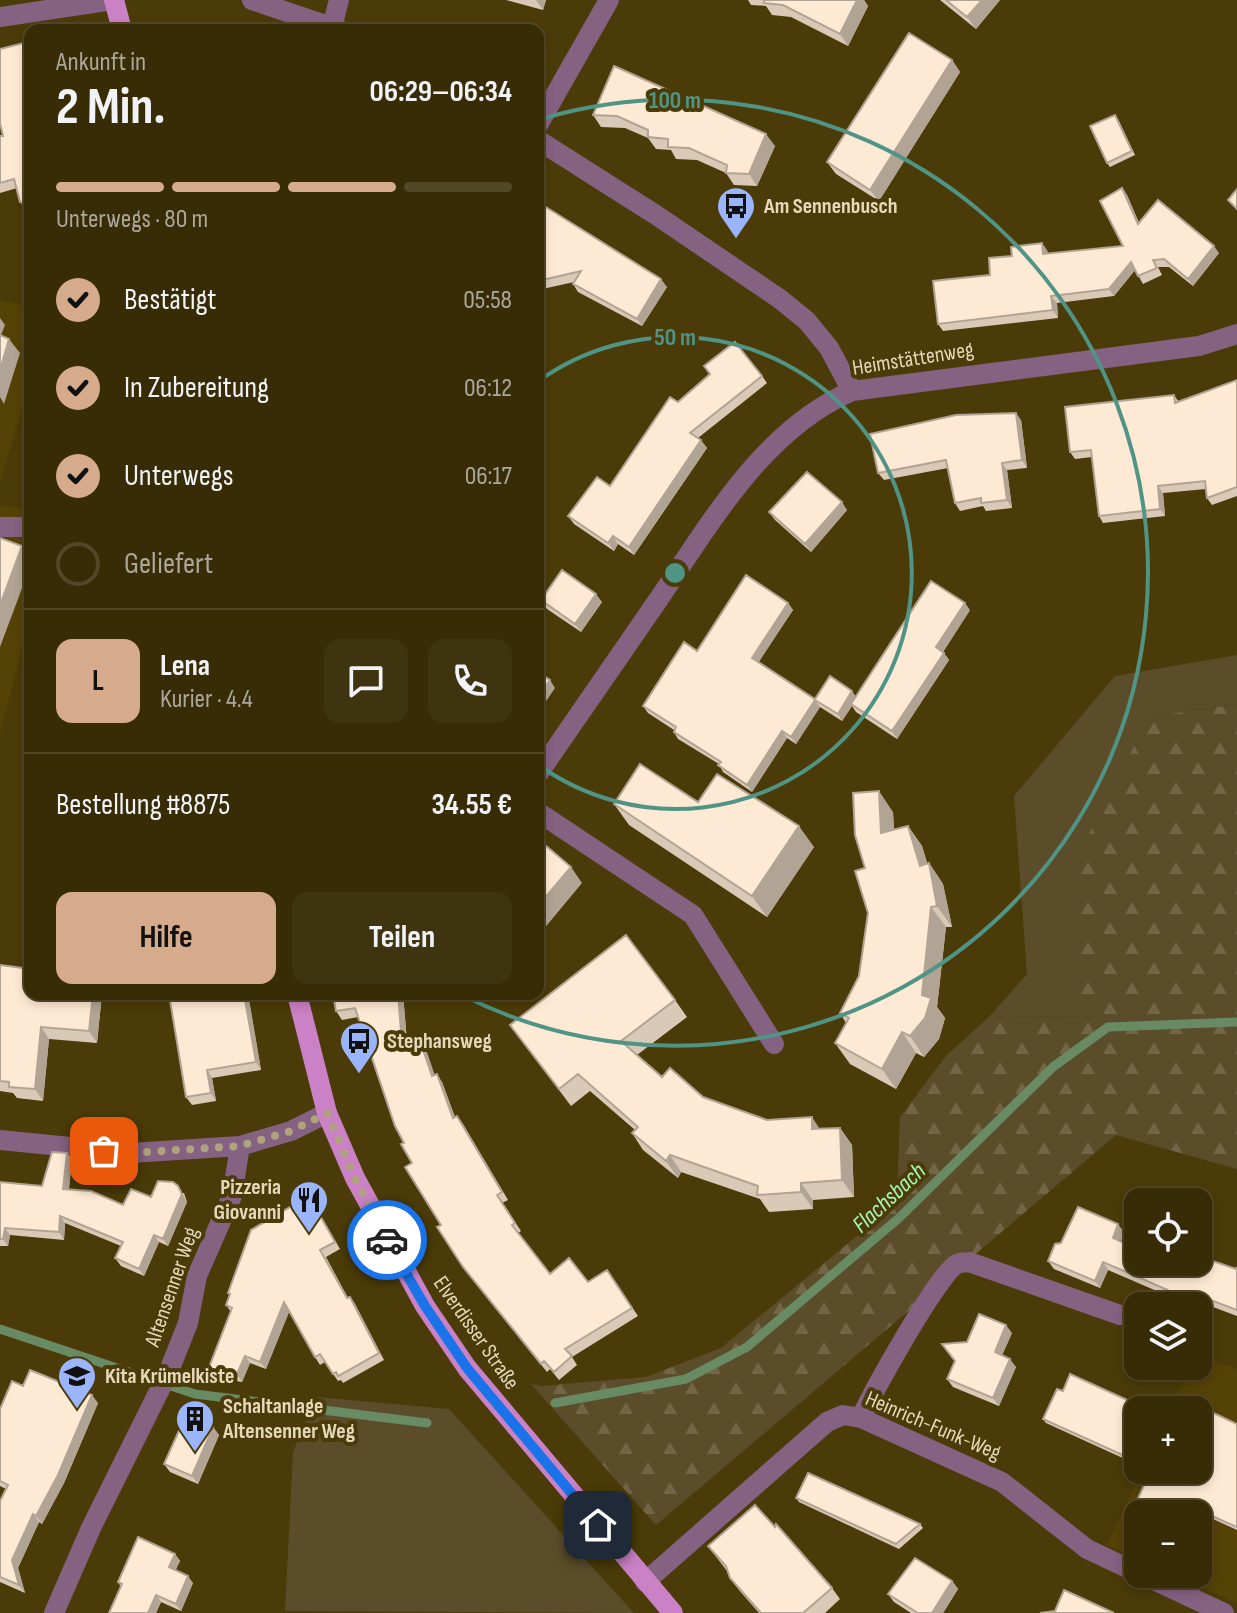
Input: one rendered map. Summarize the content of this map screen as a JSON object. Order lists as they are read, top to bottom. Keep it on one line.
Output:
{"streets":{"main road":["Elverdisser Straße"],"street":["Heimstättenweg","Altensenner Weg","Heinrich-Funk-Weg"]},"crossings":[["Elverdisser Straße","Heinrich-Funk-Weg"]],"water":["Flachsbach"],"places":{"bus stop":["Am Sennenbusch","Stephansweg"],"restaurant":["Pizzeria Giovanni"],"school or university":["Kita Krümelkiste"],"building":["Schaltanlage Altensenner Weg"]},"page":{"heading":["2 Min.","Ankunft in","06:29–06:34"],"panel":["Lena","Kurier · 4.4","Bestellung #8875","34.55 €"],"bar":"Unterwegs · 80 m","list":[["Bestätigt","05:58"],["In Zubereitung","06:12"],["Unterwegs","06:17"],"Geliefert"],"round":"L","buttons":["Hilfe","Teilen"],"map_buttons":["+","−"]},"rings":["100 m","50 m"]}
